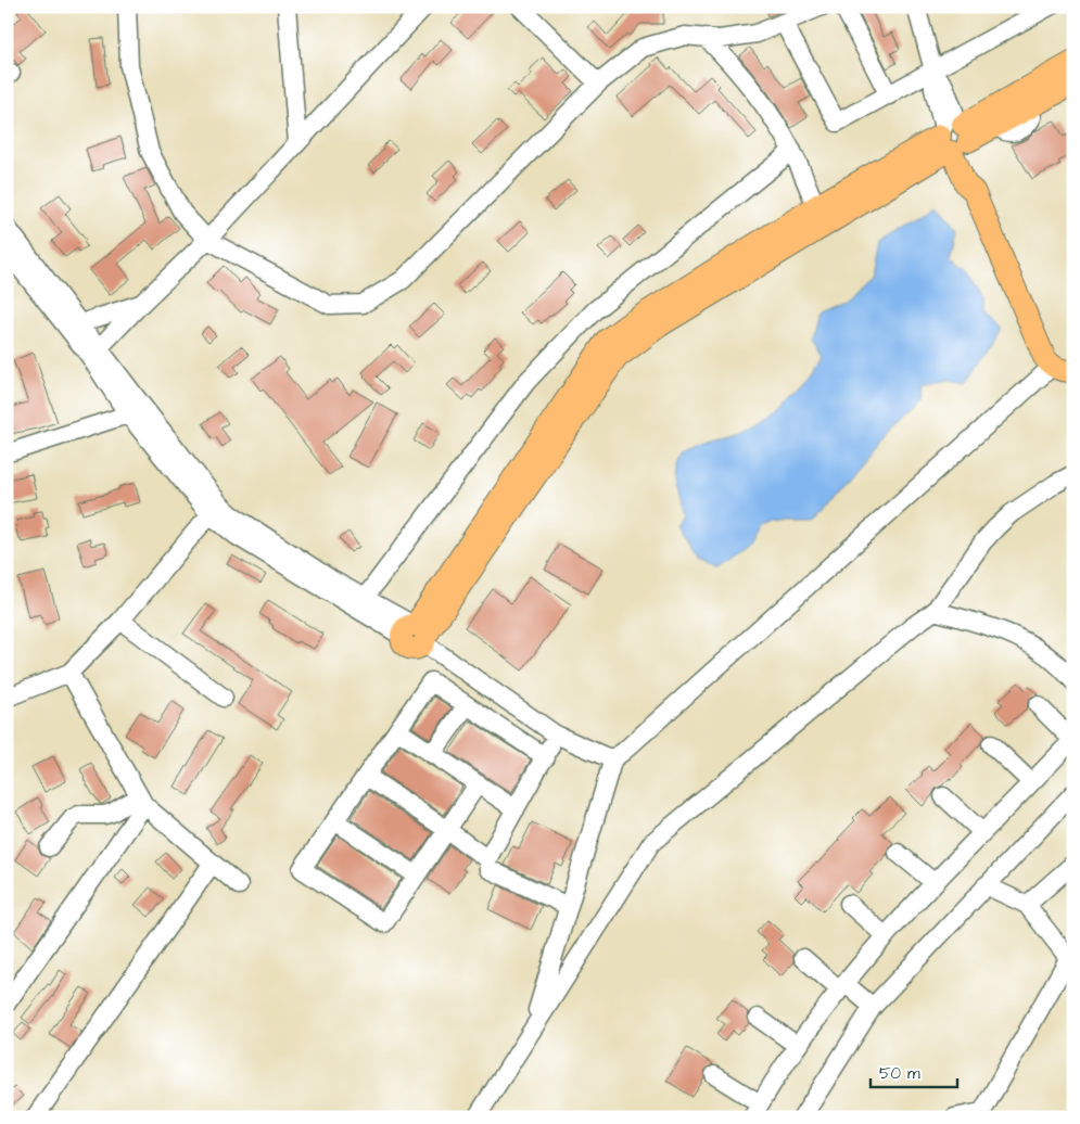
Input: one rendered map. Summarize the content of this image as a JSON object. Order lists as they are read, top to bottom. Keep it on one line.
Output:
{"scale_bar":"50 m"}
